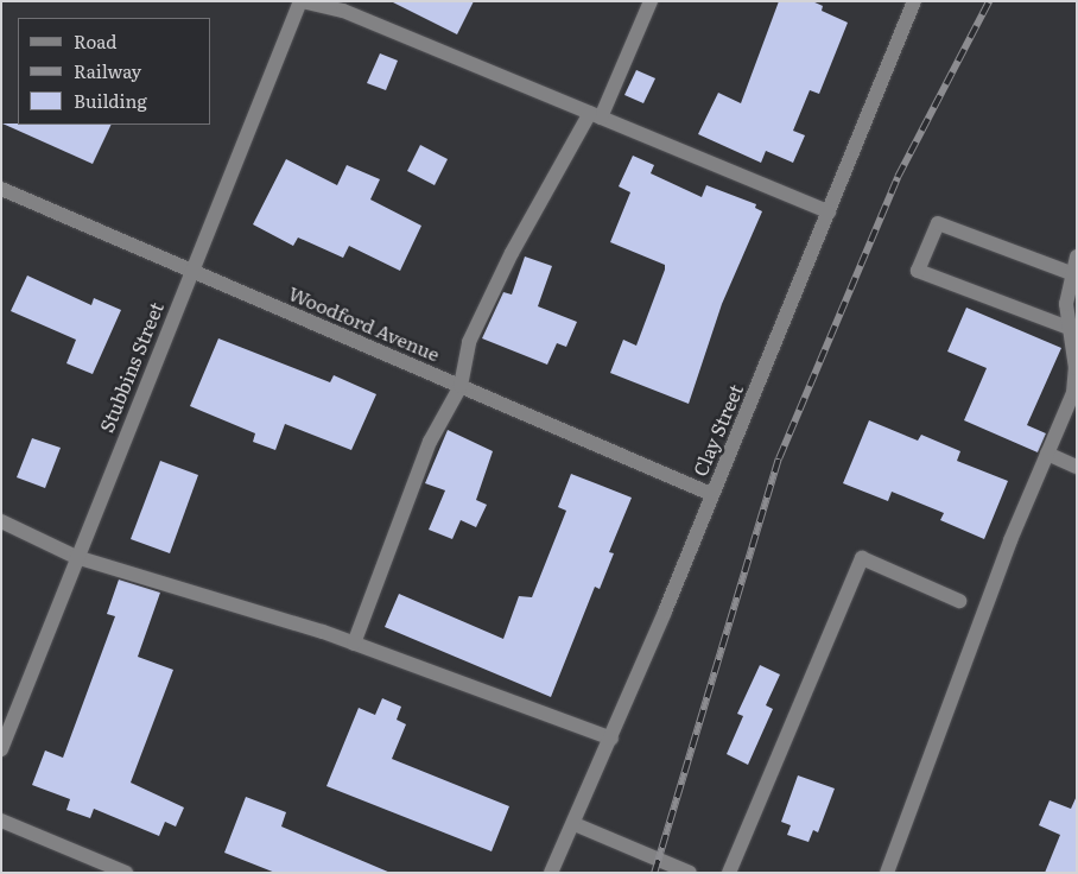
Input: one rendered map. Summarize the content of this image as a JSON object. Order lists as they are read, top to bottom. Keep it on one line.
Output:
{"streets":{"street":["Woodford Avenue","Stubbins Street","Clay Street"]},"crossings":[["Woodford Avenue","Stubbins Street"],["Woodford Avenue","Clay Street"]],"legend":["Road","Railway","Building"]}
